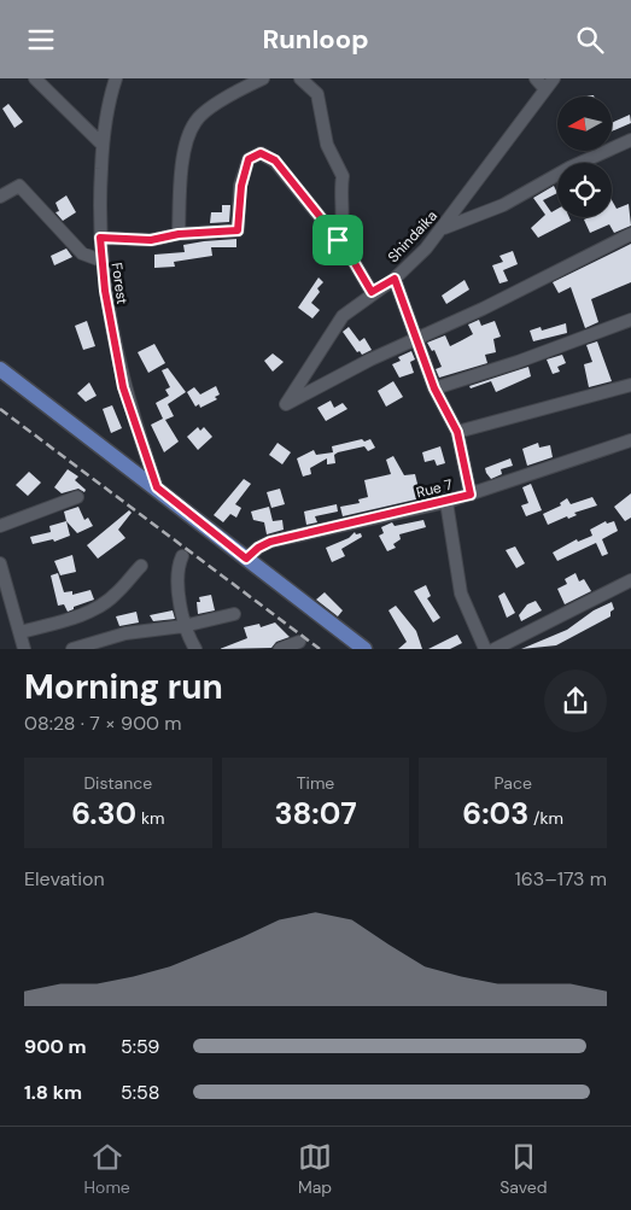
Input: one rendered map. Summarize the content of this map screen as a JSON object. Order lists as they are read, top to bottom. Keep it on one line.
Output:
{"streets":{"street":["Shindaika","Forest","Rue 7"]},"north":"left","page":{"header":"Runloop","heading":["Morning run","08:28 · 7 × 900 m"],"stats":[["Distance","6.30 km"],["Time","38:07"],["Pace","6:03 /km"]],"chart":["Elevation","163–173 m"],"list":[{"name":"900 m","note":"5:59"},{"name":"1.8 km","note":"5:58"}],"tabs":["Home","Map","Saved"]}}
